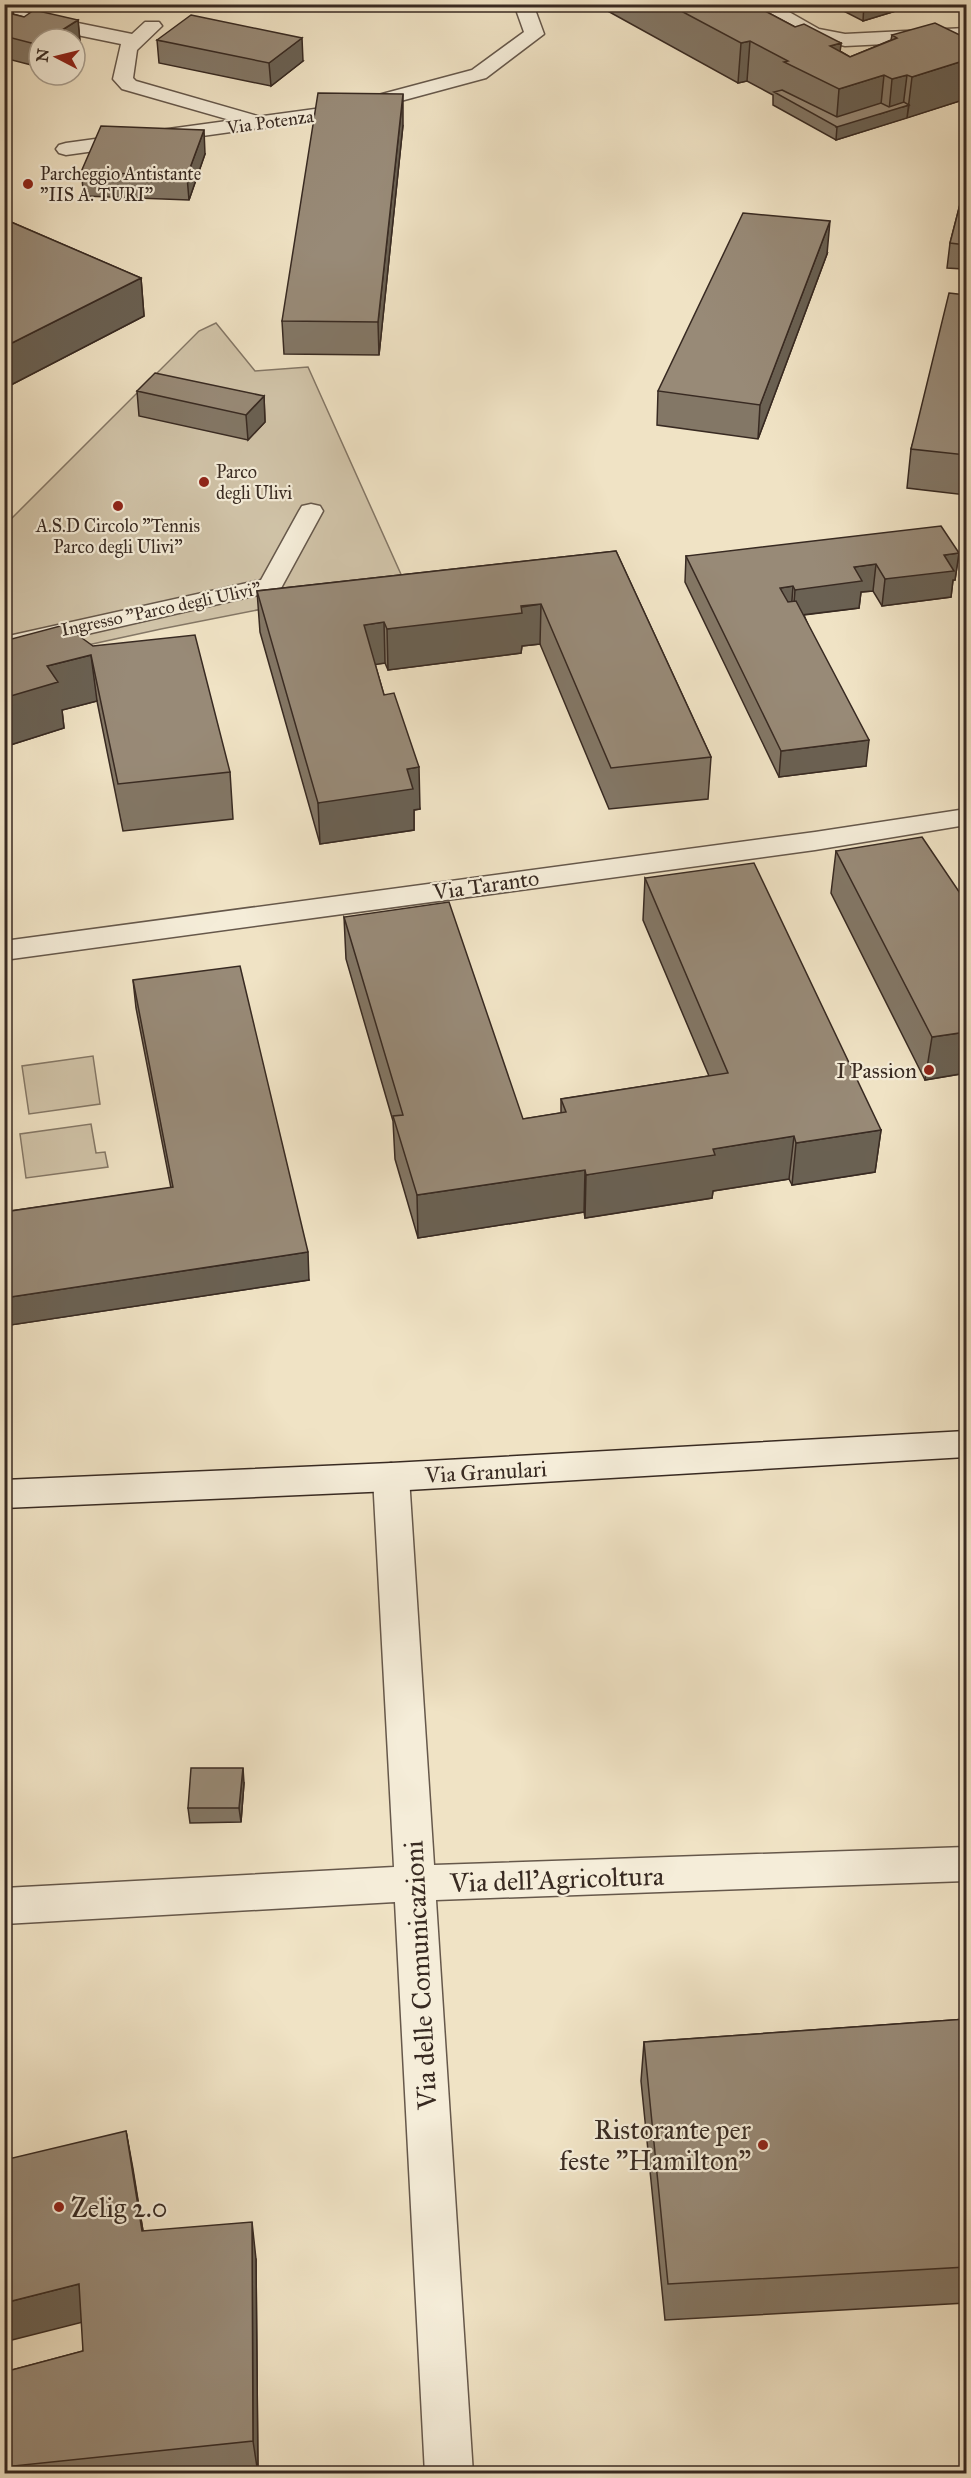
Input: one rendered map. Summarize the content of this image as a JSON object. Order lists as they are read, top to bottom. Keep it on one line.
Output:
{"streets":{"street":["Via Potenza","Ingresso \"Parco degli Ulivi\"","Via Taranto","Via Granulari","Via dell'Agricoltura","Via delle Comunicazioni"]},"crossings":[["Via Granulari","Via delle Comunicazioni"],["Via dell'Agricoltura","Via delle Comunicazioni"]],"places":["Parcheggio Antistante \"IIS A. TURI\"","Parco degli Ulivi","A.S.D Circolo \"Tennis Parco degli Ulivi\"","I Passion","Ristorante per feste \"Hamilton\"","Zelig 2.0"],"north":"left"}
